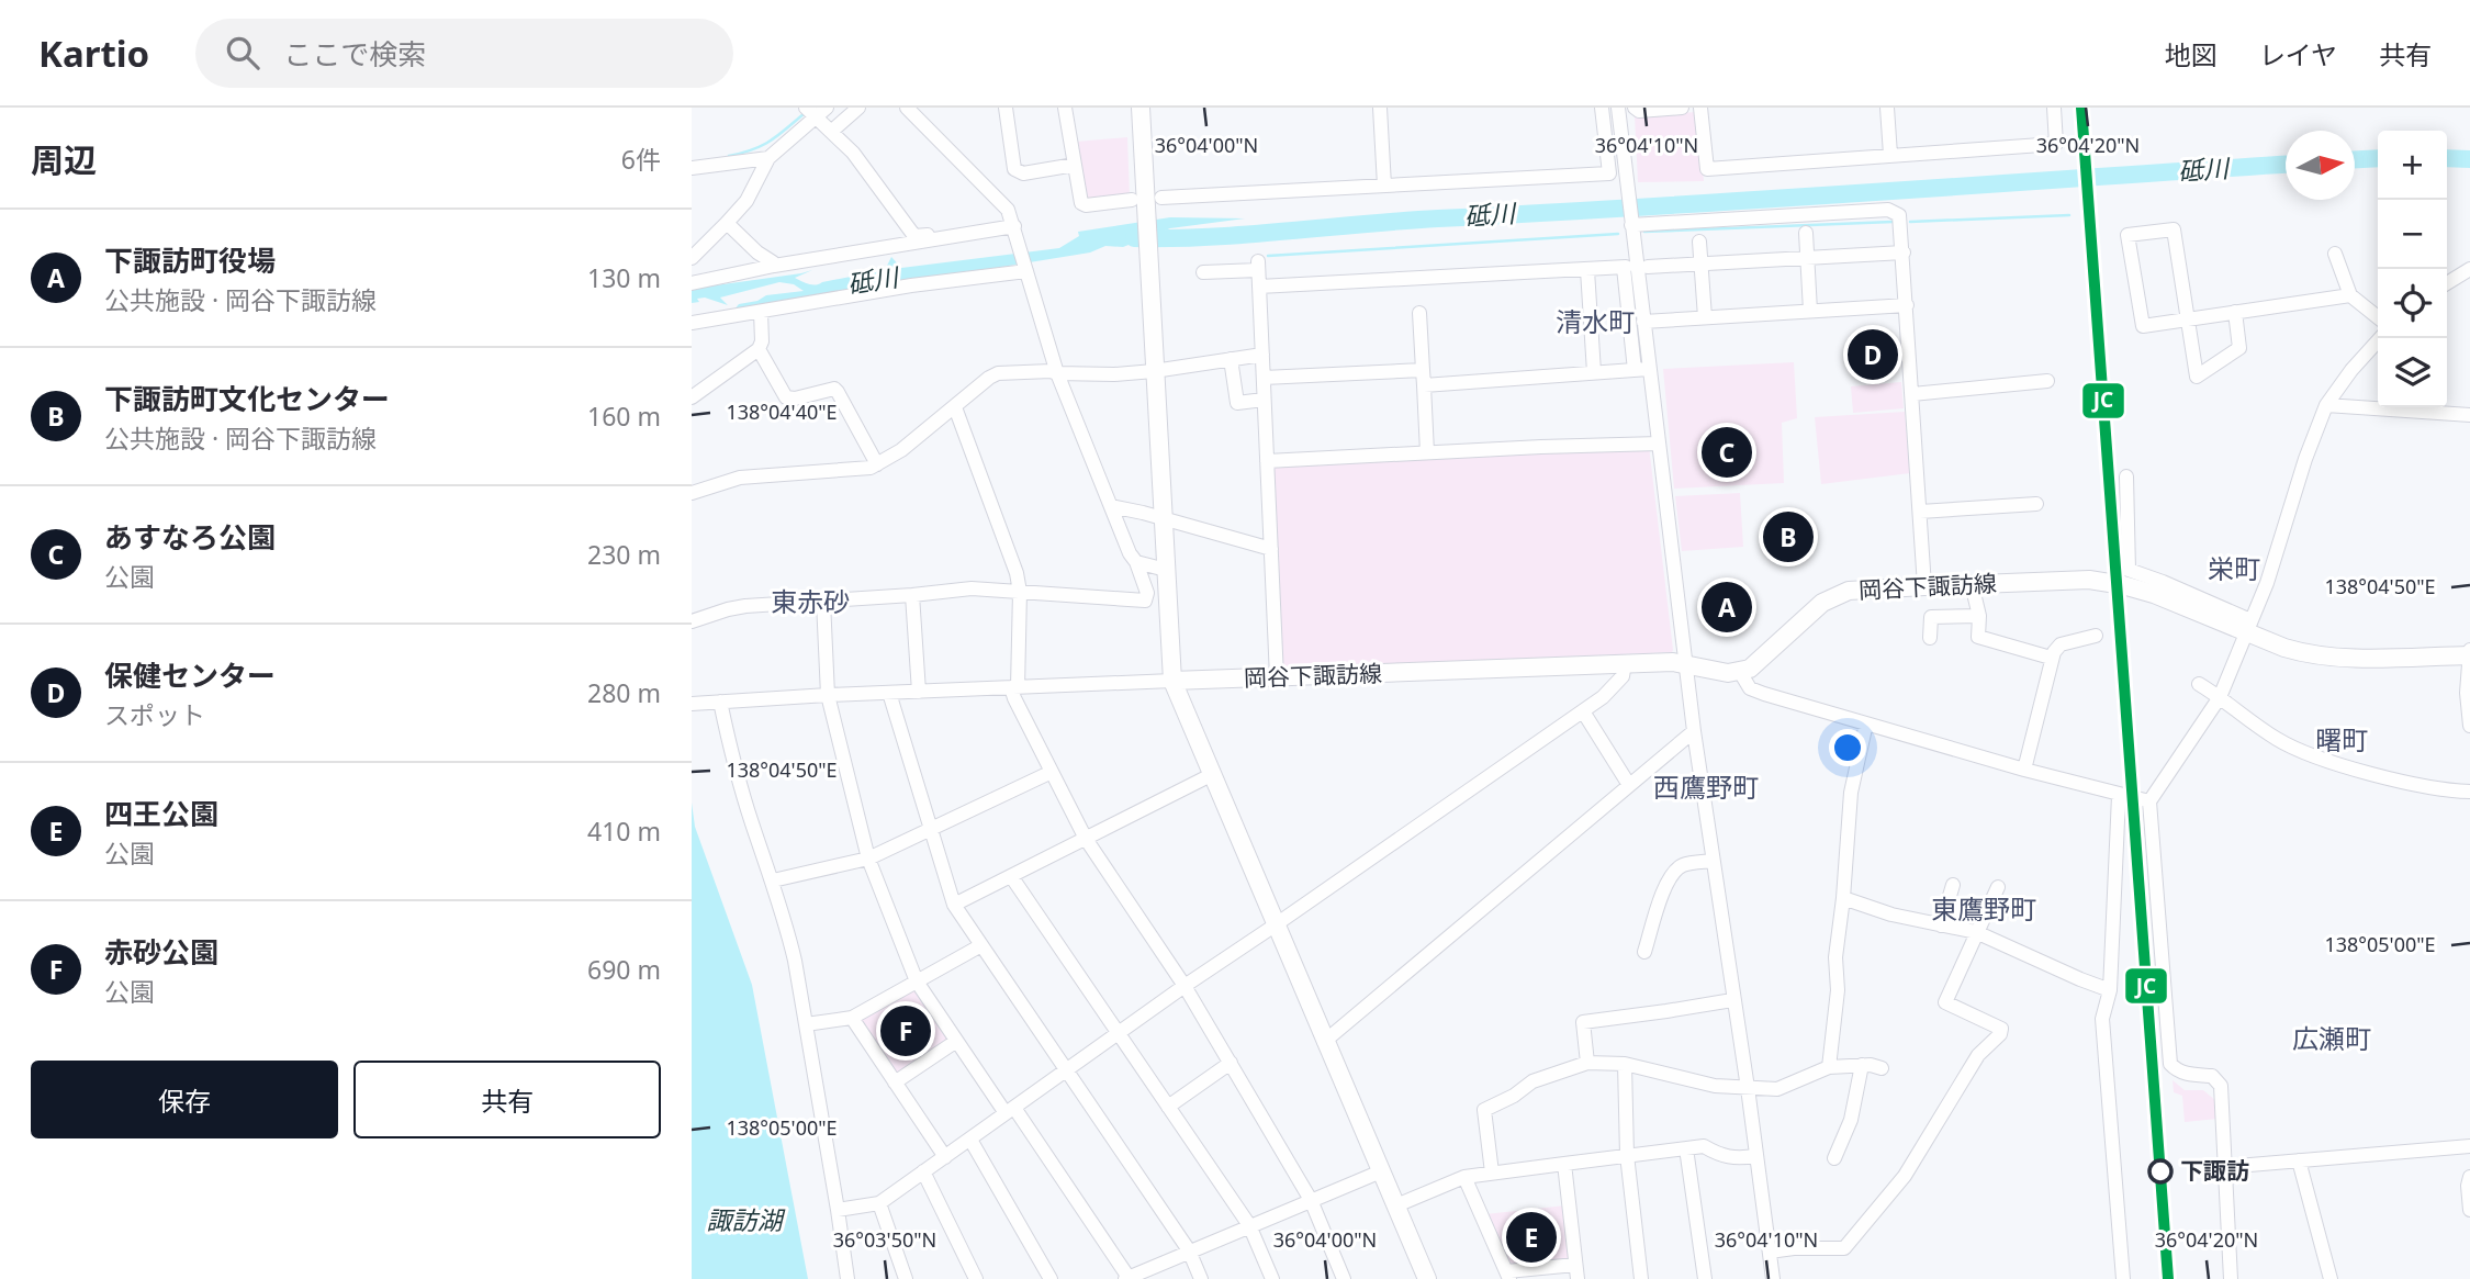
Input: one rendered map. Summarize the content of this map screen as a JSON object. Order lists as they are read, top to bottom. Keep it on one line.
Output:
{"streets":{"main road":["岡谷下諏訪線"]},"districts":["清水町","栄町","東赤砂","曙町","西鷹野町","東鷹野町","広瀬町"],"water":["砥川","諏訪湖"],"places":["下諏訪"],"lines":["transit line JC"],"north":"right","page":{"header":"Kartio","search":"ここで検索","nav":["地図","レイヤ","共有"],"heading":["周辺","6件"],"map_buttons":["+","−"],"list":[{"mark":"A","name":"下諏訪町役場","note":"公共施設 · 岡谷下諏訪線","value":"130 m"},{"mark":"B","name":"下諏訪町文化センター","note":"公共施設 · 岡谷下諏訪線","value":"160 m"},{"mark":"C","name":"あすなろ公園","note":"公園","value":"230 m"},{"mark":"D","name":"保健センター","note":"スポット","value":"280 m"},{"mark":"E","name":"四王公園","note":"公園","value":"410 m"},{"mark":"F","name":"赤砂公園","note":"公園","value":"690 m"}],"pins":["D","C","B","A","F","E"],"buttons":["保存","共有"]},"coordinates":["36°04'00\"N","36°04'10\"N","36°04'20\"N","138°04'40\"E","138°04'50\"E","138°05'00\"E","36°03'50\"N"]}
